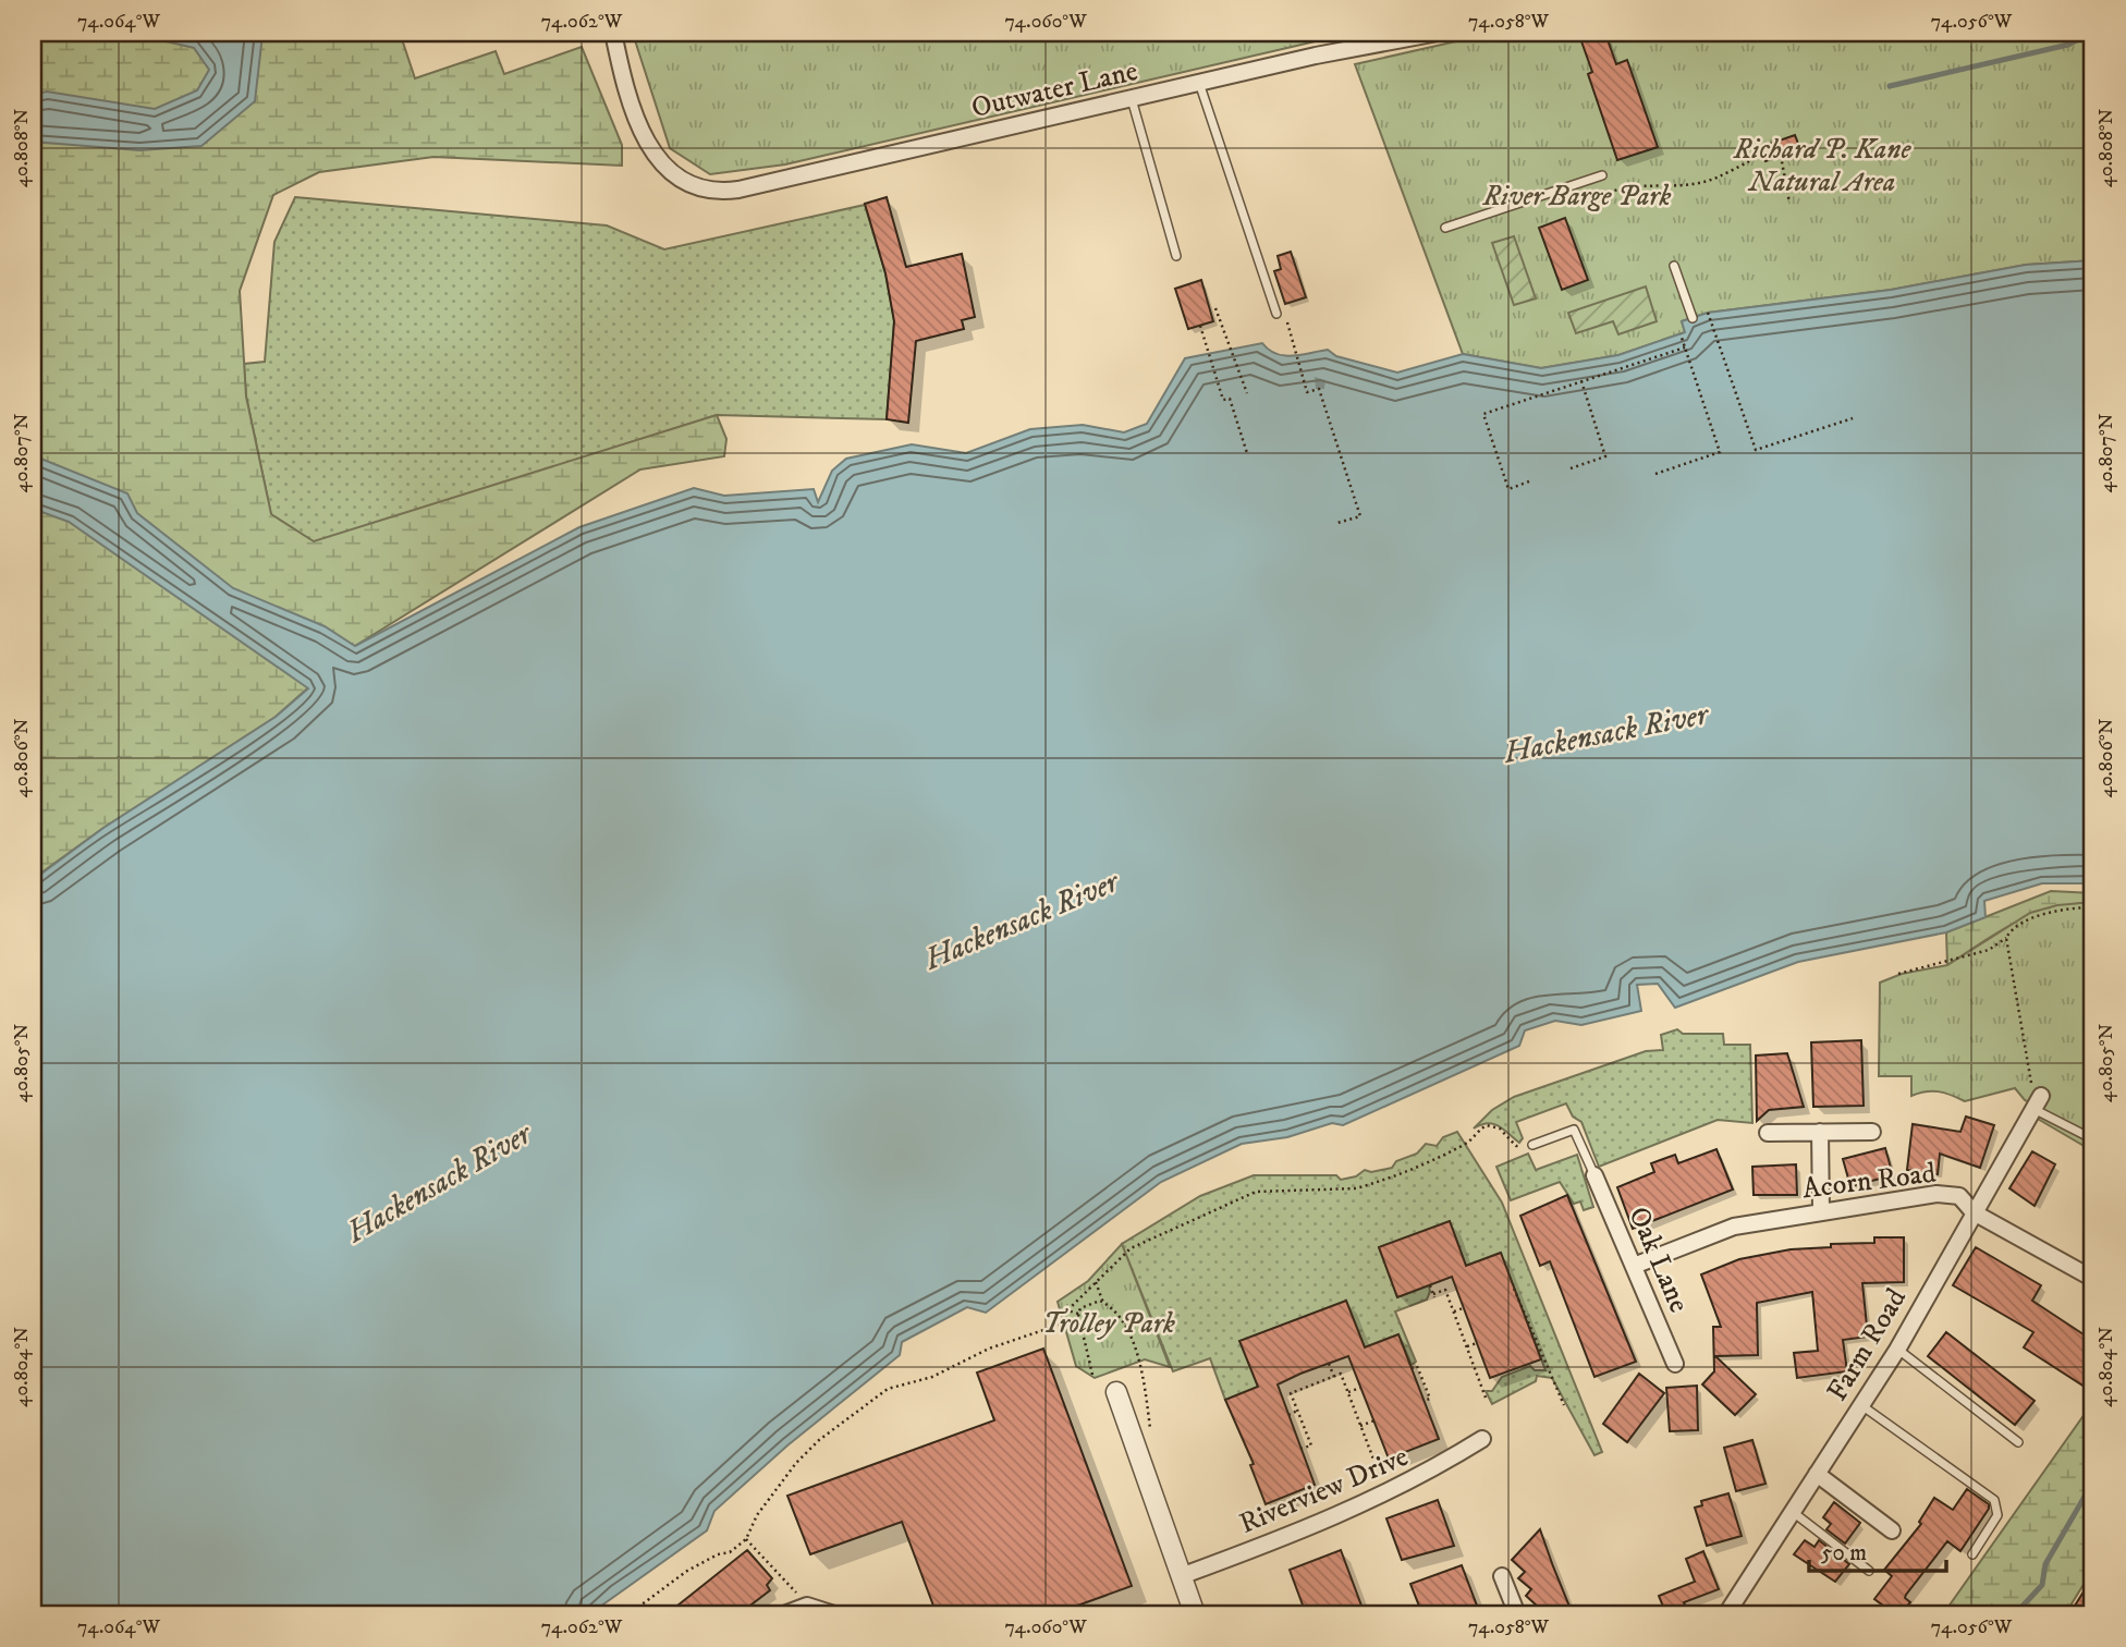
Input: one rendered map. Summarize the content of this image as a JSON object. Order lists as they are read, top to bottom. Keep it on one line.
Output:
{"streets":{"street":["Outwater Lane","Acorn Road","Oak Lane","Farm Road","Riverview Drive"]},"crossings":[["Acorn Road","Oak Lane"],["Acorn Road","Farm Road"]],"water":["Hackensack River"],"parks":["Richard P. Kane Natural Area","River Barge Park","Trolley Park"],"scale_bar":"50 m","coordinates":["74.064°W","74.062°W","74.060°W","74.058°W","74.056°W","40.808°N","40.807°N","40.806°N","40.805°N","40.804°N"]}
